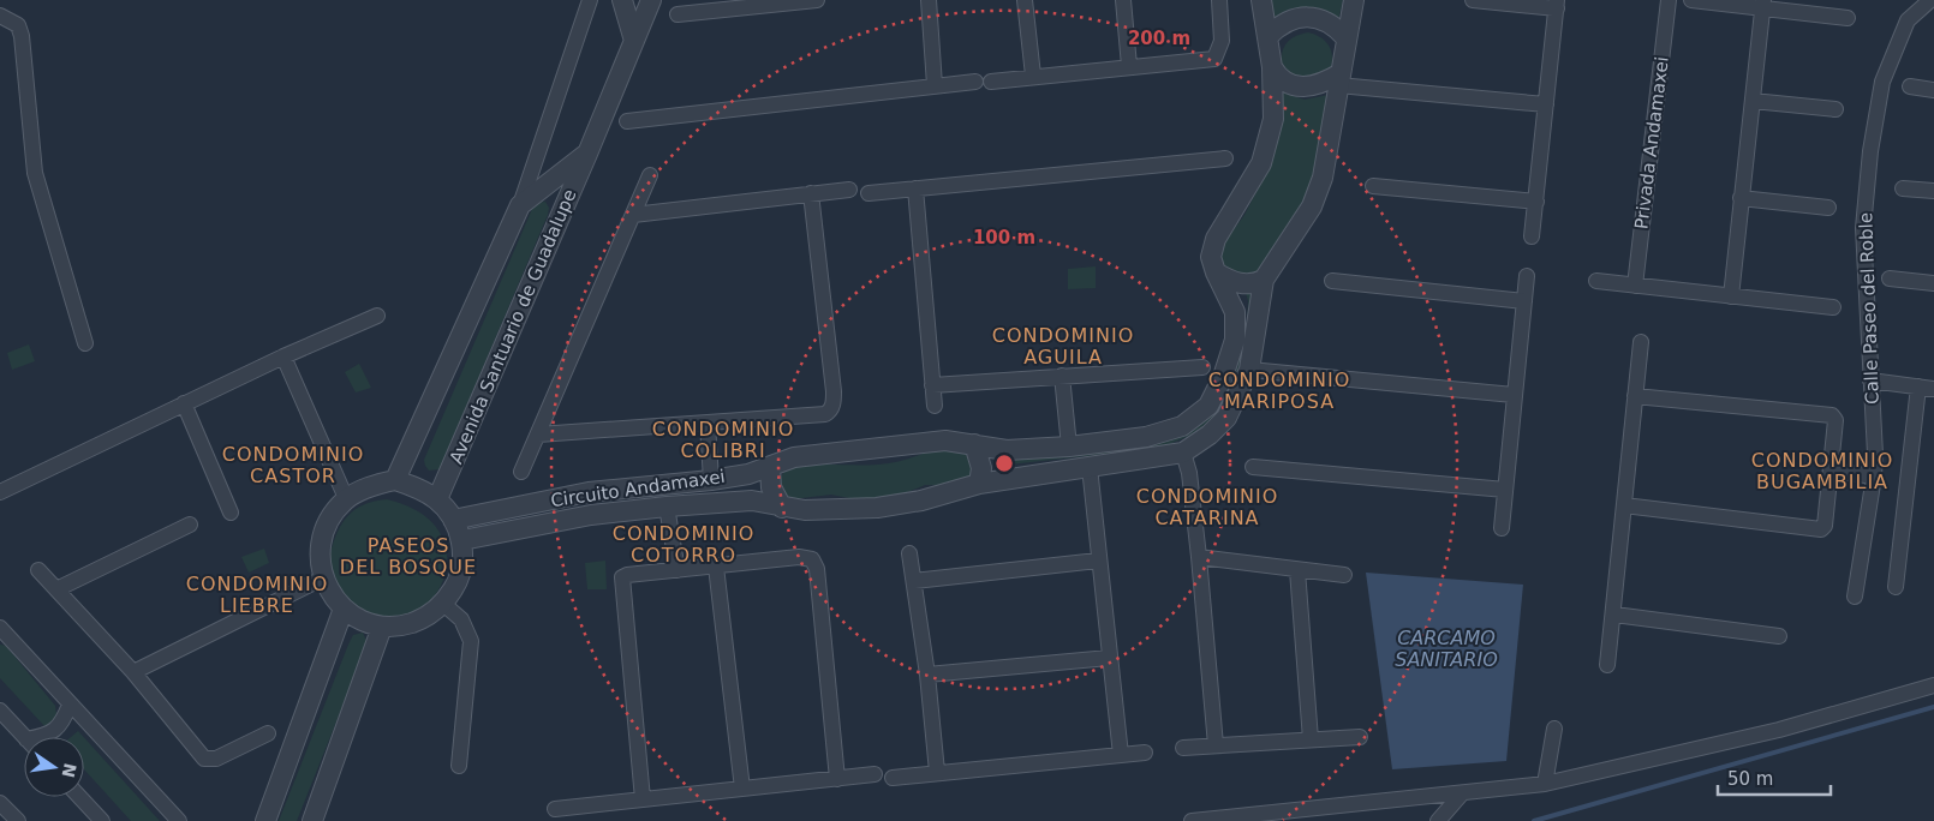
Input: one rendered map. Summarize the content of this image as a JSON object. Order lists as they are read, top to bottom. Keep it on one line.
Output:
{"streets":{"street":["Privada Andamaxei","Calle Paseo del Roble","Avenida Santuario de Guadalupe","Circuito Andamaxei"]},"crossings":[["Avenida Santuario de Guadalupe","Circuito Andamaxei"]],"districts":["CONDOMINIO AGUILA","CONDOMINIO MARIPOSA","CONDOMINIO COLIBRI","CONDOMINIO CASTOR","CONDOMINIO BUGAMBILIA","CONDOMINIO CATARINA","CONDOMINIO COTORRO","PASEOS DEL BOSQUE","CONDOMINIO LIEBRE"],"water":["CARCAMO SANITARIO"],"scale_bar":"50 m","north":"right","rings":["200 m","100 m"]}
